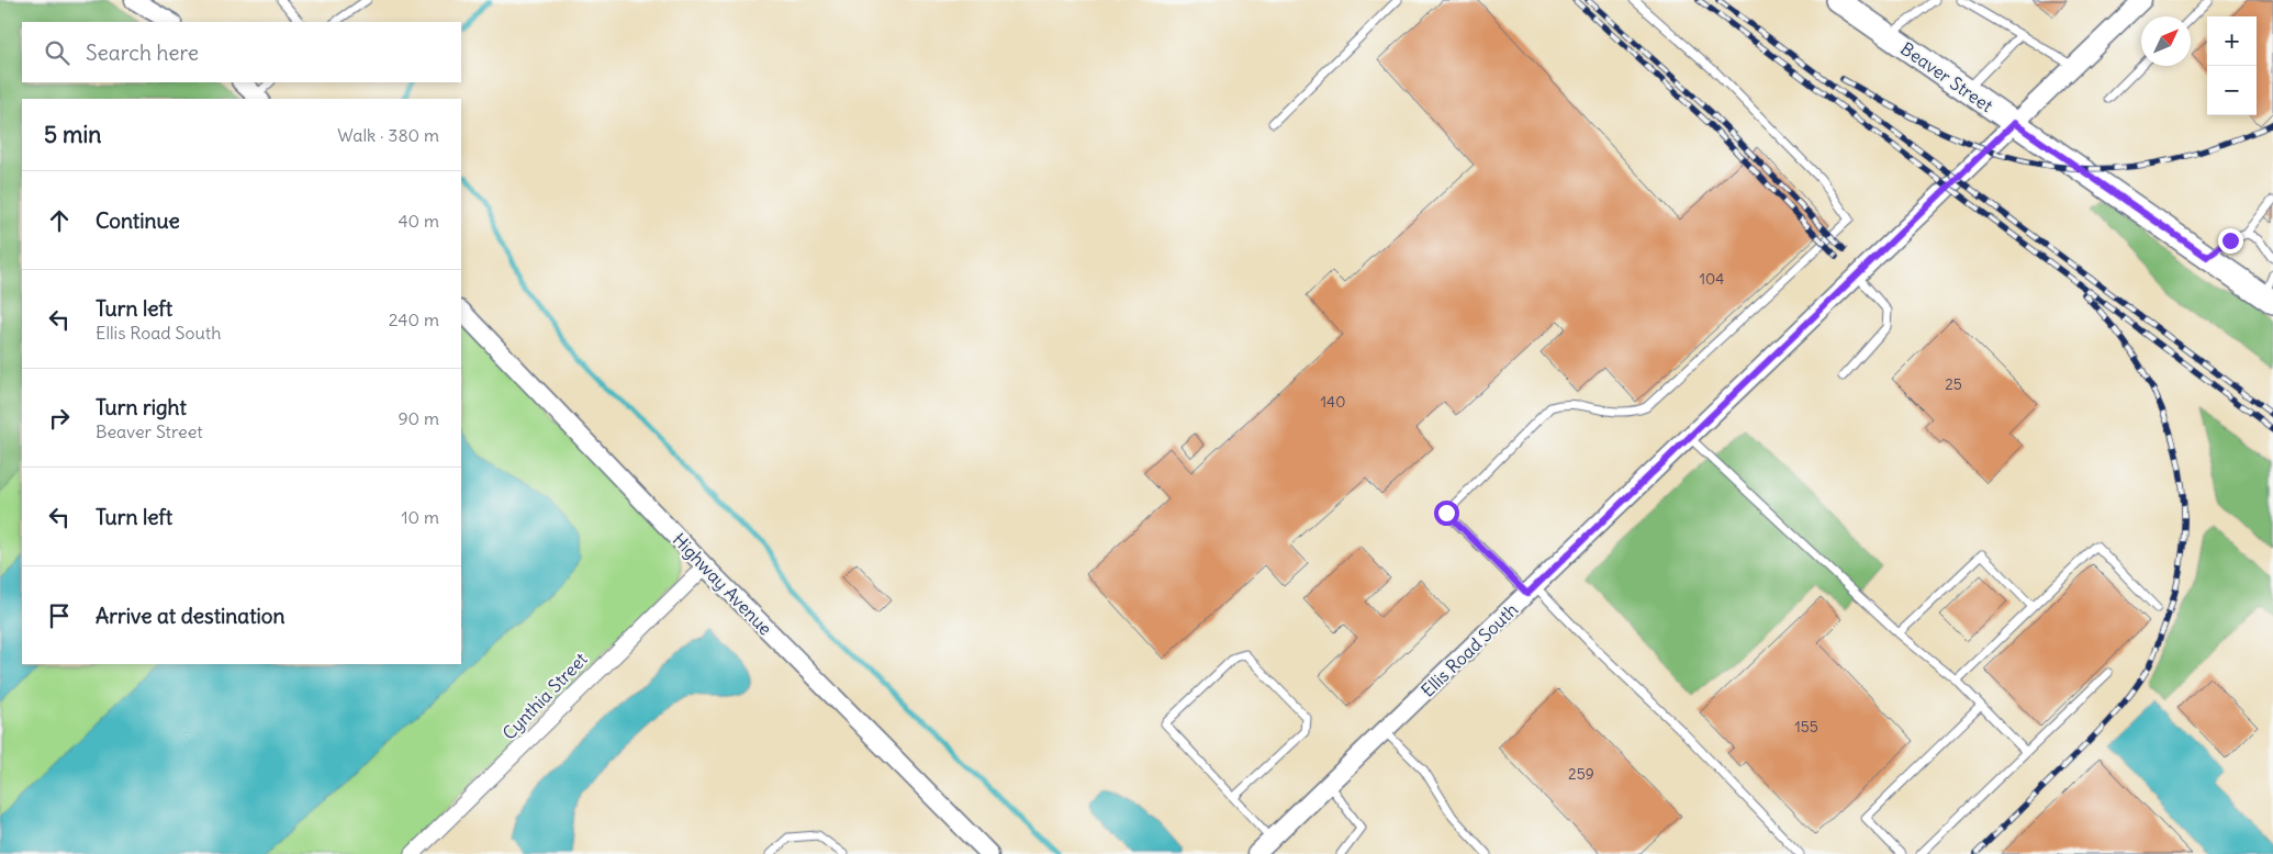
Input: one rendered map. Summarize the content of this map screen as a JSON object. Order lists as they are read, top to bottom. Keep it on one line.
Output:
{"streets":{"main road":["Beaver Street"],"street":["Highway Avenue","Ellis Road South","Cynthia Street"]},"crossings":[["Beaver Street","Ellis Road South"],["Highway Avenue","Cynthia Street"]],"house_numbers":["104","25","140","155","259"],"north":"top right","page":{"map_buttons":["+","−"],"search":"Search here","heading":["5 min","Walk · 380 m"],"list":[["Continue","40 m"],["Turn left","Ellis Road South","240 m"],["Turn right","Beaver Street","90 m"],["Turn left","10 m"],"Arrive at destination"]}}
